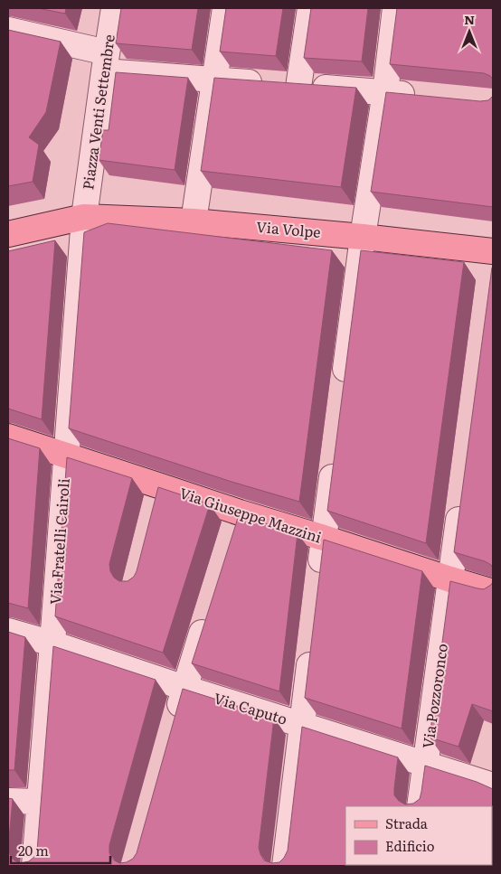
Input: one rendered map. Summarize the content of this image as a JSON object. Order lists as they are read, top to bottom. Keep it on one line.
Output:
{"streets":{"main road":["Via Volpe","Via Giuseppe Mazzini"],"street":["Piazza Venti Settembre","Via Fratelli Cairoli","Via Pozzoronco","Via Caputo"]},"crossings":[["Piazza Venti Settembre","Via Volpe"],["Piazza Venti Settembre","Via Fratelli Cairoli"],["Via Volpe","Via Fratelli Cairoli"],["Via Giuseppe Mazzini","Via Fratelli Cairoli"],["Via Giuseppe Mazzini","Via Pozzoronco"],["Via Fratelli Cairoli","Via Caputo"],["Via Pozzoronco","Via Caputo"]],"legend":["Strada","Edificio"],"scale_bar":"20 m","north":"top"}
